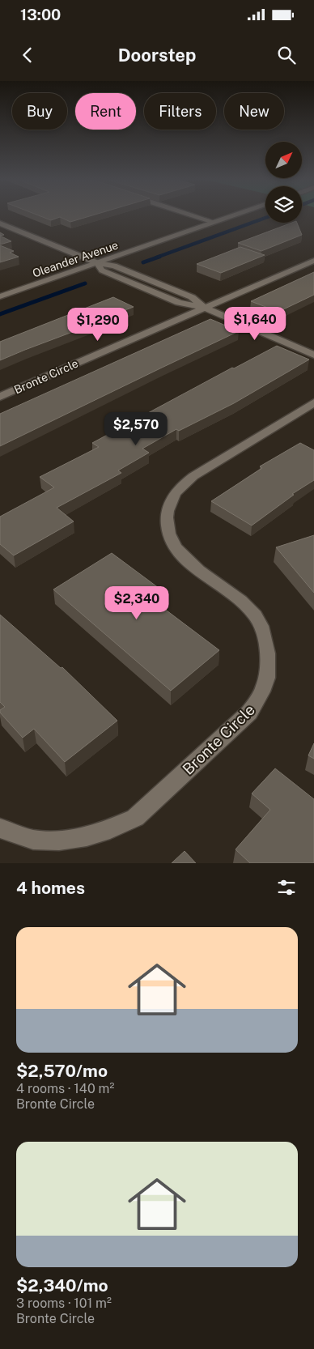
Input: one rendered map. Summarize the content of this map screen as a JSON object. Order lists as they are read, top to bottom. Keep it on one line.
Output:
{"streets":{"street":["Oleander Avenue","Bronte Circle"]},"north":"top right","page":{"status":"13:00","header":"Doorstep","chip":["Buy","Rent","Filters","New"],"price":["$1,640","$1,290","$2,570","$2,340"],"heading":"4 homes","list":[{"name":"$2,570/mo","note":"4 rooms · 140 m² · Bronte Circle"},{"name":"$2,340/mo","note":"3 rooms · 101 m² · Bronte Circle"}]}}
